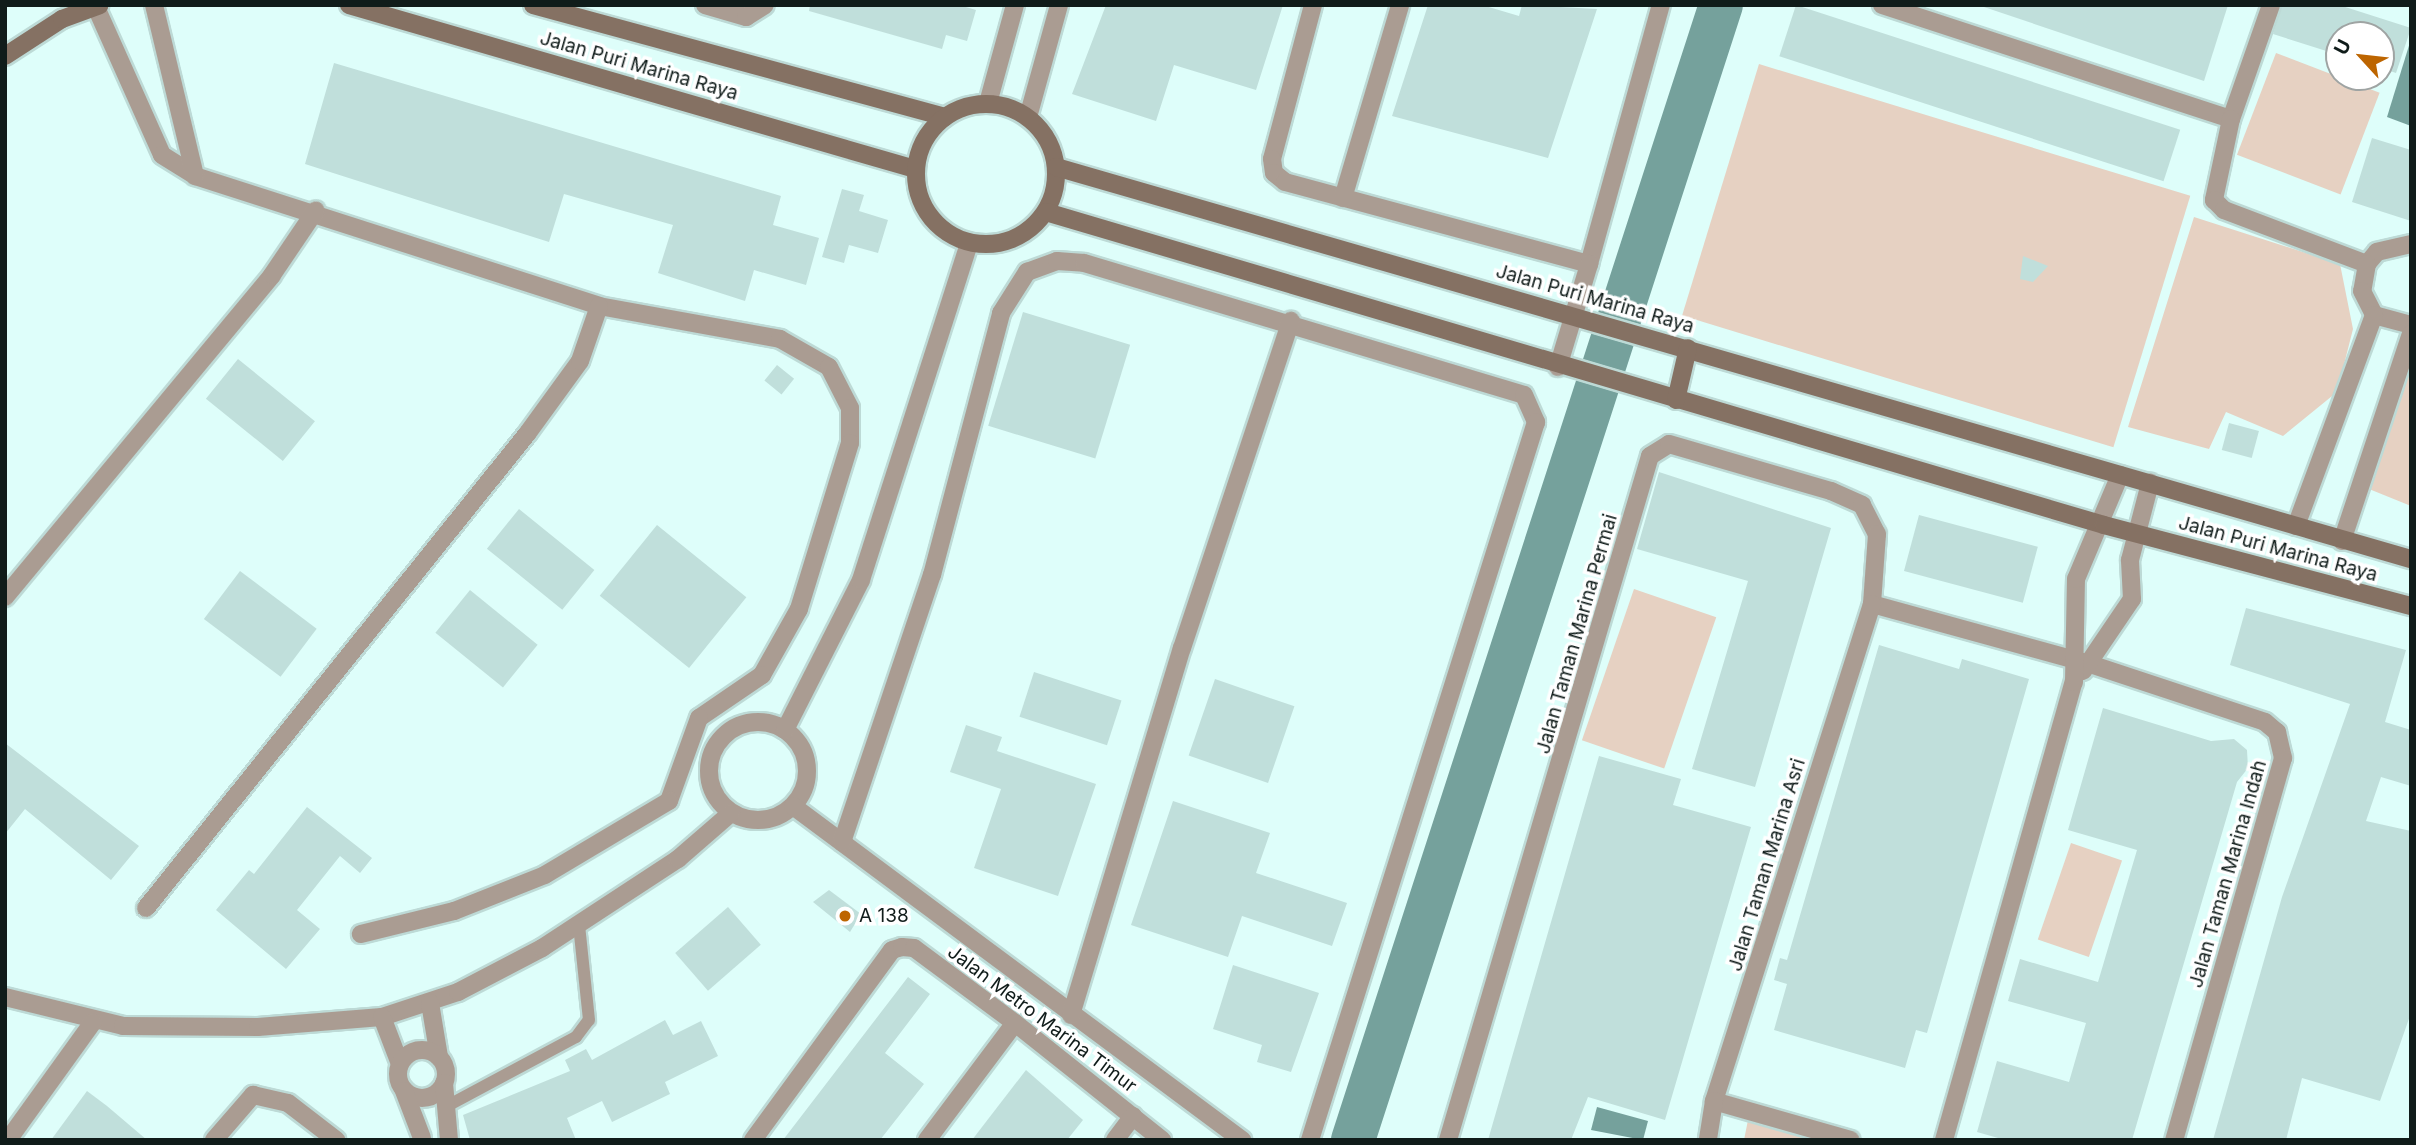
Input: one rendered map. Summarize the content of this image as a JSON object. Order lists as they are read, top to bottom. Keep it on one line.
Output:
{"streets":{"street":["Jalan Puri Marina Raya","Jalan Taman Marina Permai","Jalan Taman Marina Asri","Jalan Taman Marina Indah","Jalan Metro Marina Timur"]},"crossings":[["Jalan Taman Marina Permai","Jalan Taman Marina Asri"],["Jalan Taman Marina Permai","Jalan Taman Marina Indah"],["Jalan Taman Marina Asri","Jalan Taman Marina Indah"]],"places":["A 138"],"north":"top left"}
